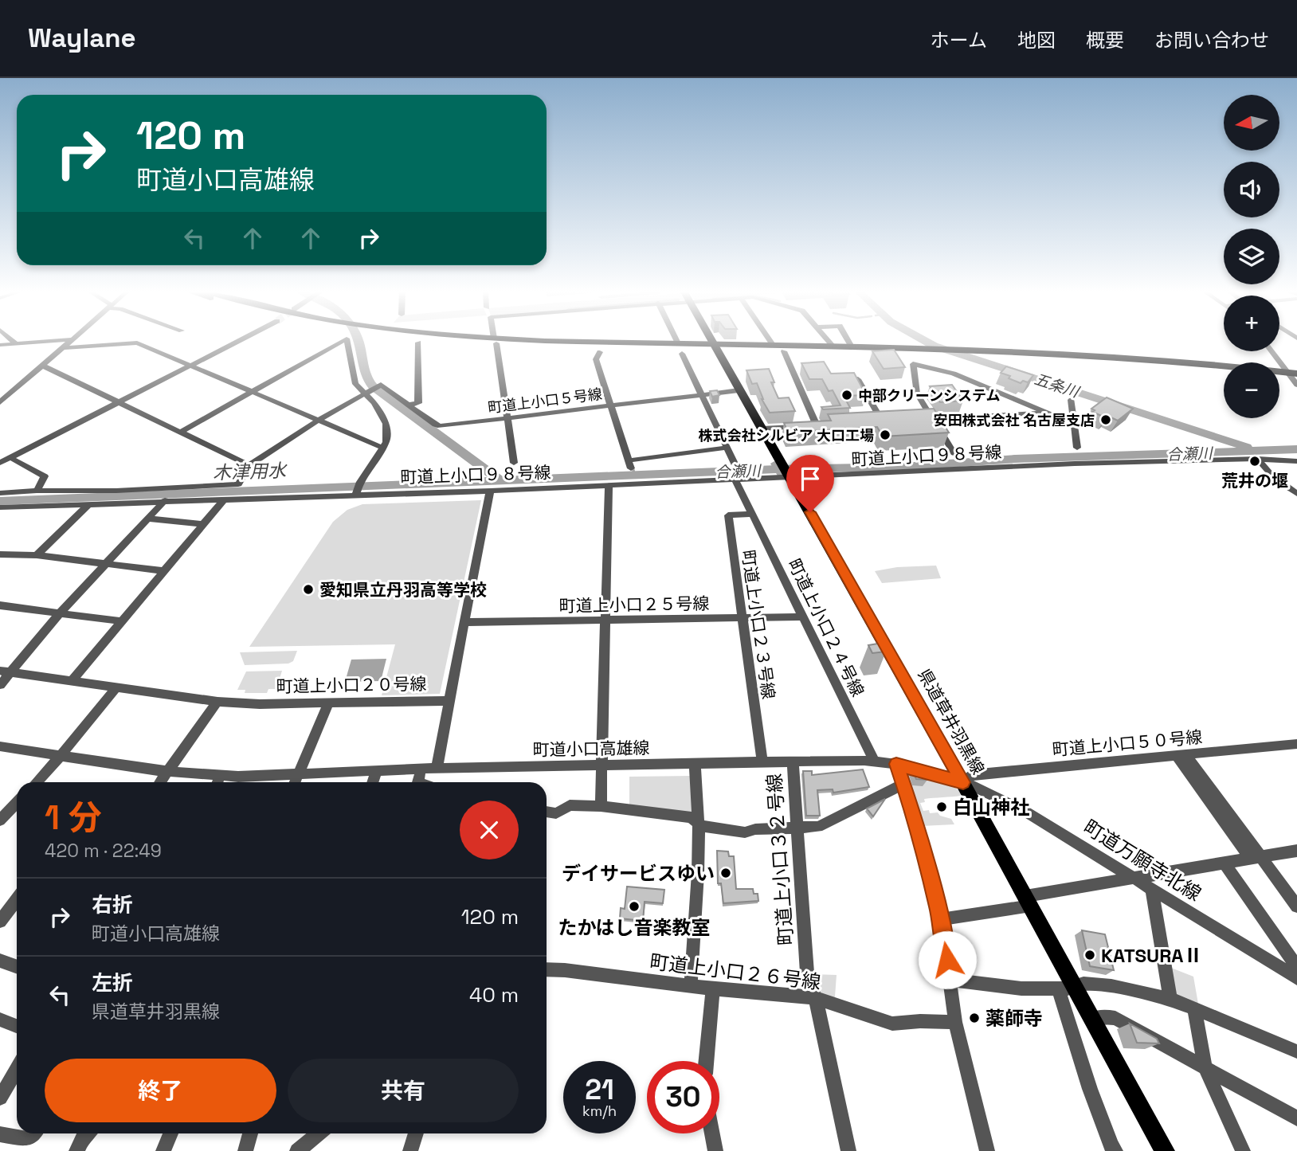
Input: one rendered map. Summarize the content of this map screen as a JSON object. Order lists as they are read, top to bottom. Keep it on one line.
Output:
{"streets":{"main road":["県道草井羽黒線"],"street":["町道上小口５号線","町道上小口９８号線","町道上小口２５号線","町道上小口２３号線","町道上小口２４号線","町道上小口２０号線","町道上小口５０号線","町道小口高雄線","町道上小口３２号線","町道万願寺北線","町道上小口２６号線"]},"crossings":[["町道上小口５号線","県道草井羽黒線"],["町道上小口９８号線","町道上小口２４号線"],["町道上小口９８号線","県道草井羽黒線"],["町道上小口２５号線","町道上小口２３号線"],["町道上小口２５号線","町道上小口２４号線"],["町道上小口２３号線","町道上小口２４号線"],["町道上小口２３号線","町道小口高雄線"],["町道上小口２４号線","町道小口高雄線"],["県道草井羽黒線","町道上小口５０号線"],["県道草井羽黒線","町道小口高雄線"],["県道草井羽黒線","町道万願寺北線"],["町道上小口５０号線","町道小口高雄線"],["町道上小口５０号線","町道万願寺北線"],["町道小口高雄線","町道上小口３２号線"],["町道小口高雄線","町道万願寺北線"],["町道上小口３２号線","町道上小口２６号線"]],"water":["五条川","合瀬川","木津用水"],"places":["中部クリーンシステム","安田株式会社 名古屋支店","株式会社シルビア 大口工場","荒井の堰","愛知県立丹羽高等学校","白山神社","デイサービスゆい","たかはし音楽教室","KATSURAⅡ","薬師寺"],"north":"left","page":{"header":"Waylane","nav":["ホーム","地図","概要","お問い合わせ"],"map_buttons":["+","−"],"turn":["120 m","町道小口高雄線"],"heading":["1 分","420 m · 22:49"],"list":[{"name":"右折","note":"町道小口高雄線","value":"120 m"},{"name":"左折","note":"県道草井羽黒線","value":"40 m"}],"buttons":["終了","共有"],"speed":"21 km/h","limit":"30"}}
